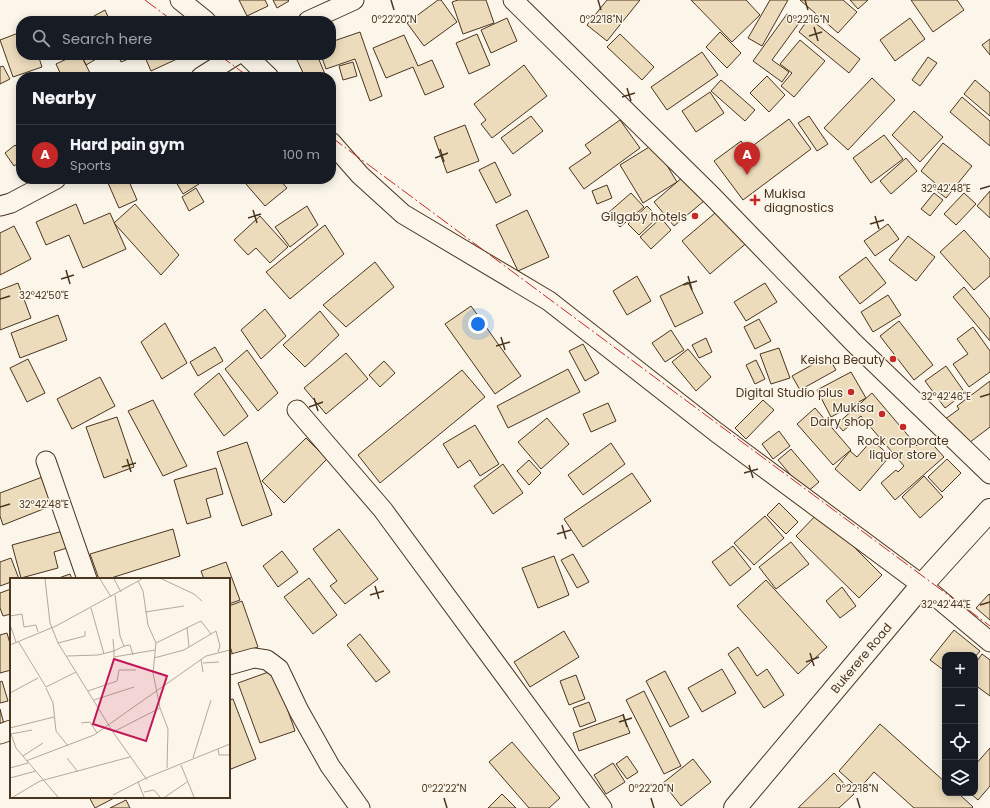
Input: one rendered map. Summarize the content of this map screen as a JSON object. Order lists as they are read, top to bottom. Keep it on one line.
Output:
{"streets":{"main road":["Bukerere Road"]},"places":{"health":["Mukisa diagnostics"],"other":["Gilgaby hotels","Keisha Beauty","Digital Studio plus","Mukisa Dairy shop","Rock corporate liquor store"]},"page":{"search":"Search here","heading":"Nearby","list":[{"mark":"A","name":"Hard pain gym","note":"Sports","value":"100 m"}],"pins":"A","map_buttons":["+","−"]},"coordinates":["0°22'20\"N","0°22'18\"N","0°22'16\"N","32°42'48\"E","32°42'50\"E","32°42'46\"E","32°42'44\"E","0°22'22\"N"]}
